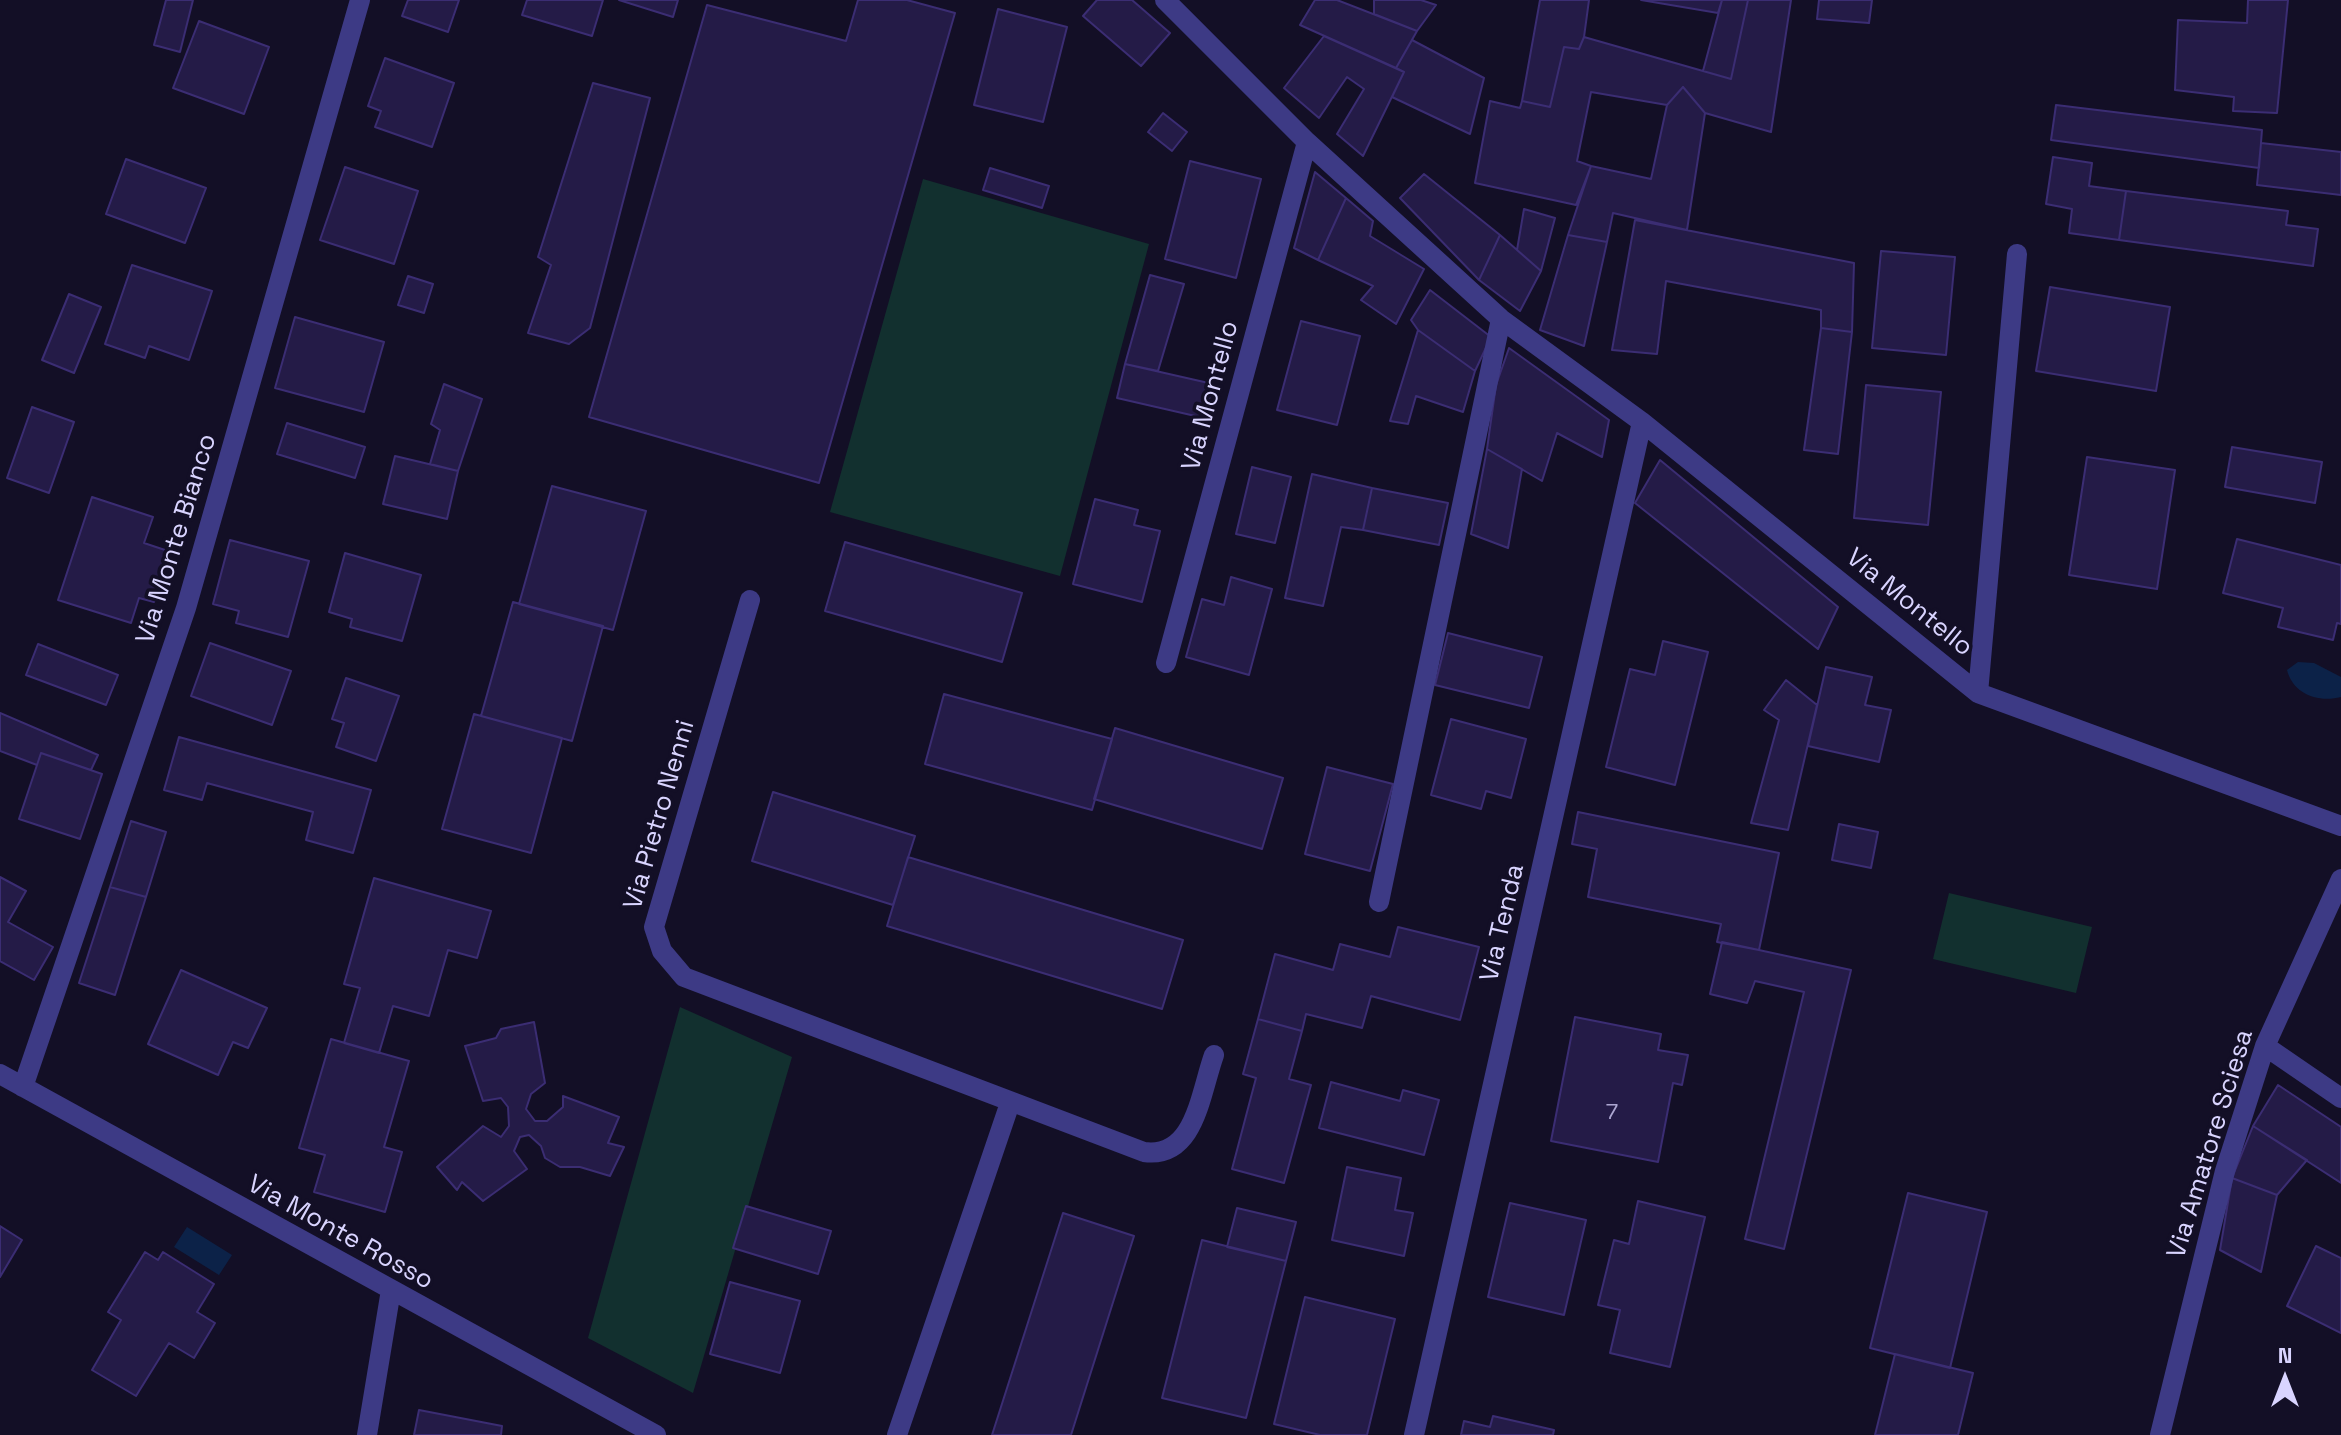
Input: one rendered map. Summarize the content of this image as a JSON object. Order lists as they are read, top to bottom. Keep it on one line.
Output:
{"streets":{"street":["Via Montello","Via Monte Bianco","Via Pietro Nenni","Via Tenda","Via Amatore Sciesa","Via Monte Rosso"]},"crossings":[["Via Montello","Via Tenda"],["Via Monte Bianco","Via Monte Rosso"]],"house_numbers":["7"],"north":"top"}
